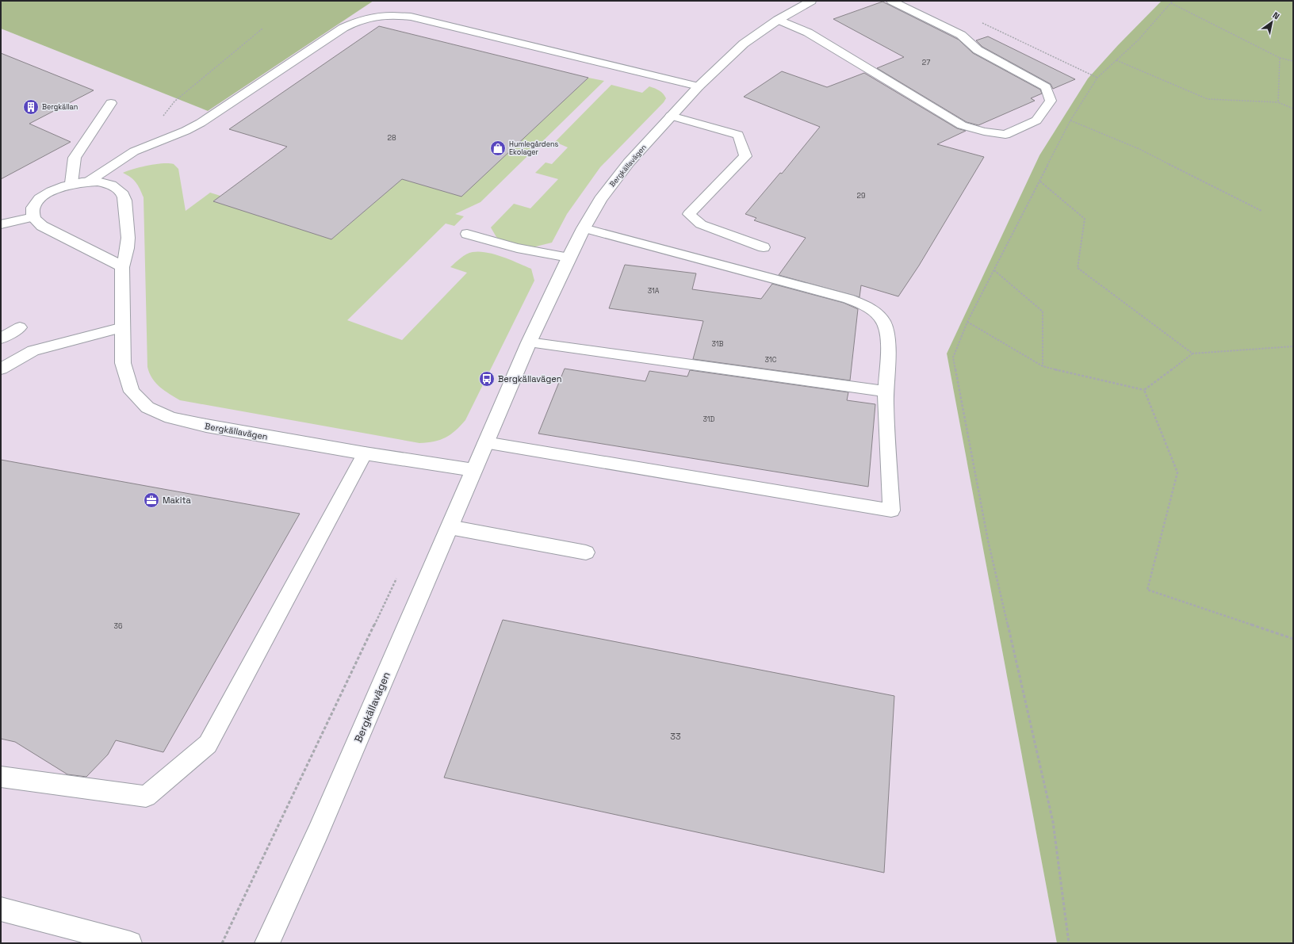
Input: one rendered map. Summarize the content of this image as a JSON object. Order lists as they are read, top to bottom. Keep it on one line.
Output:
{"streets":{"street":["Bergkällavägen"]},"places":{"building":["Bergkällan"],"shop":["Humlegårdens Ekolager"],"bus stop":["Bergkällavägen"],"office":["Makita"]},"house_numbers":["27","28","29","31A","31B","31C","31D","36","33"],"north":"top right"}
